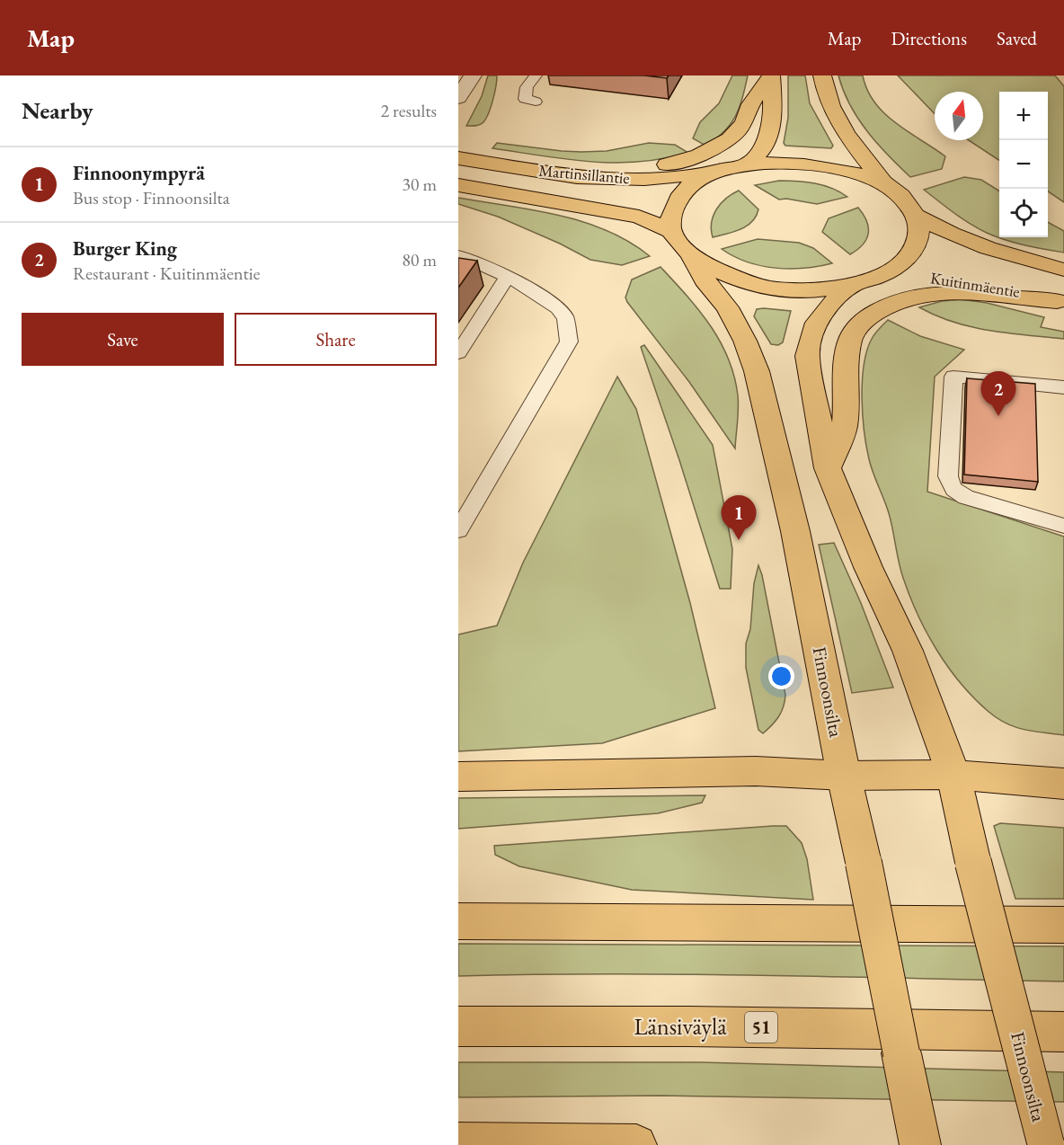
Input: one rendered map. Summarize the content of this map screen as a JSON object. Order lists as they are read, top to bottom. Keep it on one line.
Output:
{"streets":{"main road":["Martinsillantie","Kuitinmäentie","Finnoonsilta","Länsiväylä","51"]},"north":"top","page":{"header":"Map","nav":["Map","Directions","Saved"],"heading":["Nearby","2 results"],"map_buttons":["+","−"],"list":[{"mark":"1","name":"Finnoonympyrä","note":"Bus stop · Finnoonsilta","value":"30 m"},{"mark":"2","name":"Burger King","note":"Restaurant · Kuitinmäentie","value":"80 m"}],"buttons":["Save","Share"],"pins":["2","1"]}}
